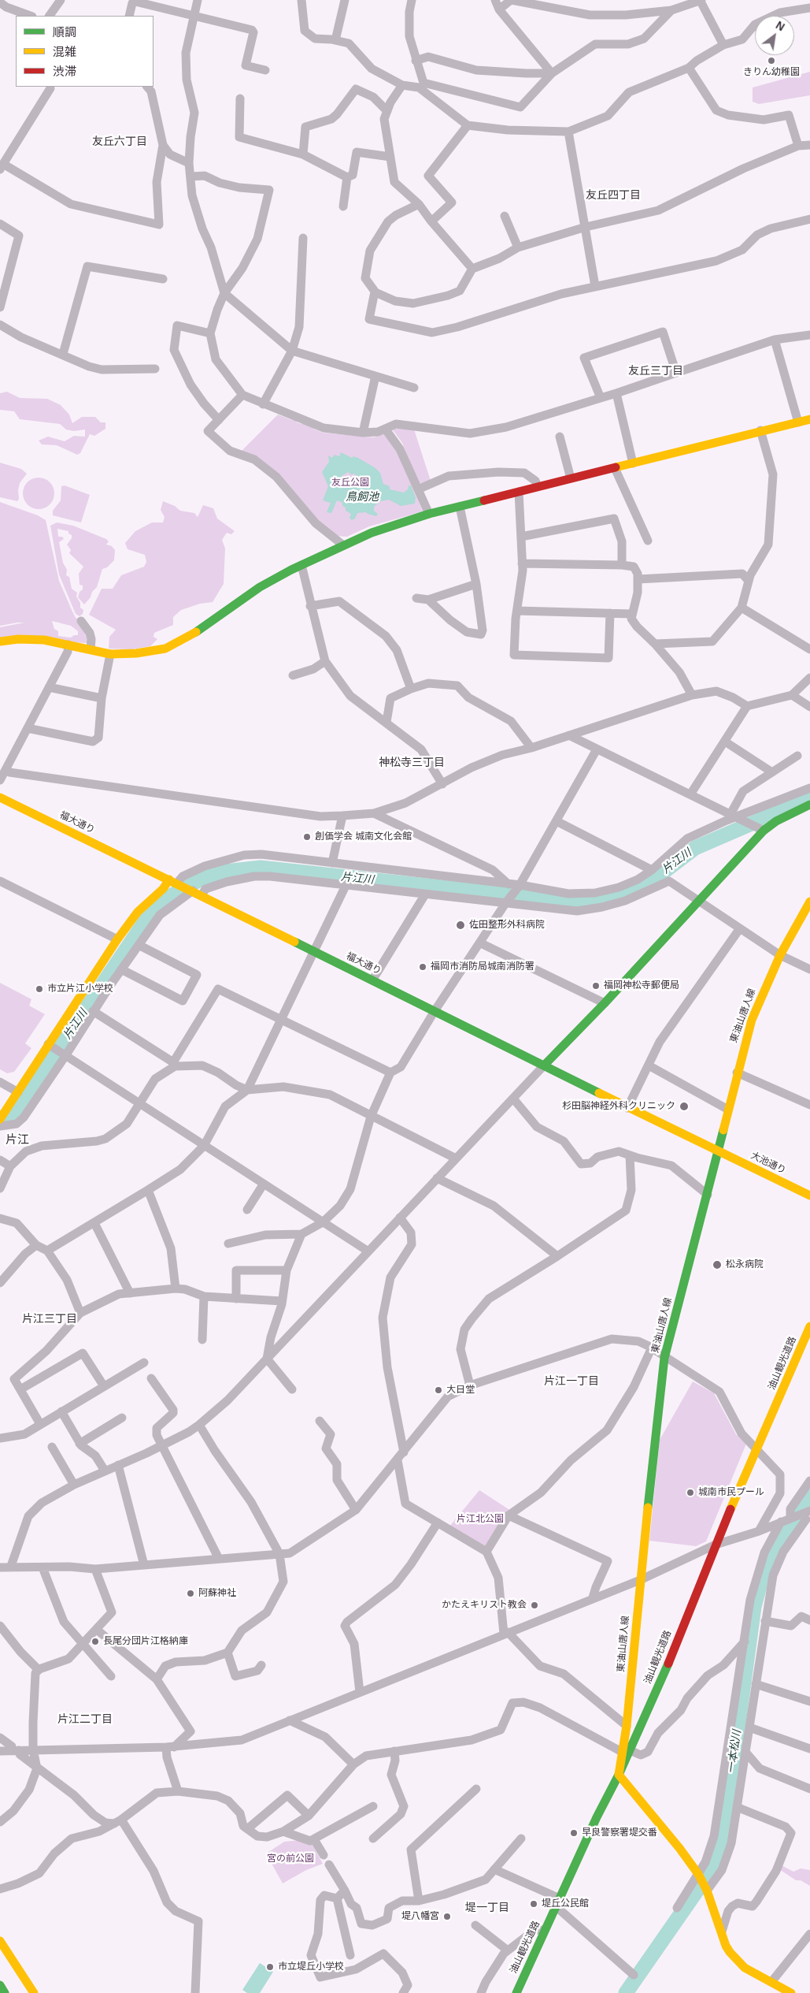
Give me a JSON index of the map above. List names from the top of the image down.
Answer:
{
  "streets": {
    "main road": [
      "福大通り",
      "東油山唐人線",
      "大池通り",
      "油山観光道路"
    ]
  },
  "crossings": [
    ["福大通り", "東油山唐人線"],
    ["福大通り", "大池通り"],
    ["東油山唐人線", "大池通り"],
    ["東油山唐人線", "油山観光道路"]
  ],
  "districts": [
    "友丘六丁目",
    "友丘四丁目",
    "友丘三丁目",
    "神松寺三丁目",
    "片江",
    "片江三丁目",
    "片江一丁目",
    "片江二丁目",
    "堤一丁目"
  ],
  "water": ["鳥飼池", "片江川", "一本松川"],
  "parks": ["友丘公園", "片江北公園", "宮の前公園"],
  "places": [
    "きりん幼稚園",
    "創価学会 城南文化会館",
    "佐田整形外科病院",
    "福岡市消防局城南消防署",
    "福岡神松寺郵便局",
    "市立片江小学校",
    "杉田脳神経外科クリニック",
    "松永病院",
    "大日堂",
    "城南市民プール",
    "阿蘇神社",
    "かたえキリスト教会",
    "長尾分団片江格納庫",
    "早良警察署堤交番",
    "堤丘公民館",
    "堤八幡宮",
    "市立堤丘小学校"
  ],
  "legend": ["順調", "混雑", "渋滞"],
  "north": "top right"
}
